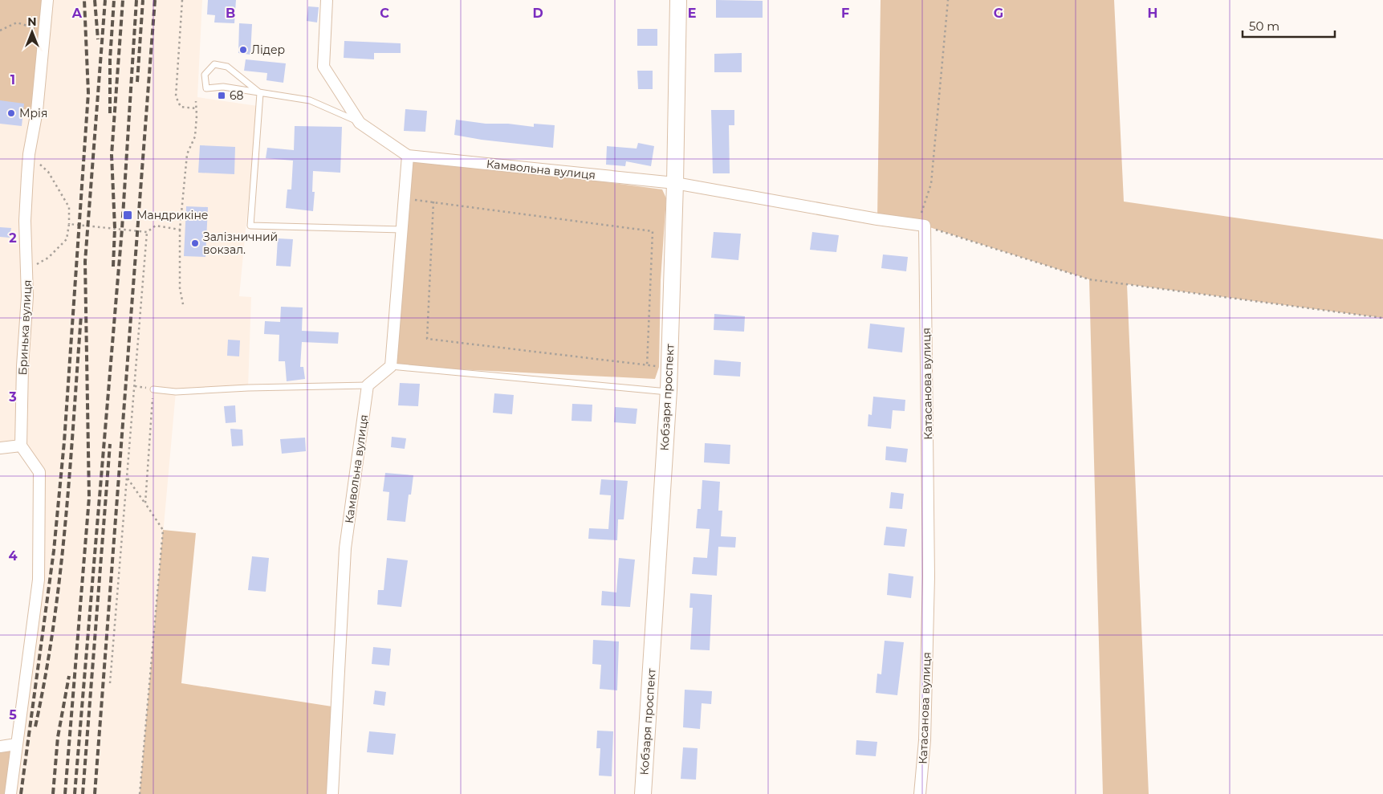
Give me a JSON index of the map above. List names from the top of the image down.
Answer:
{
  "streets": {
    "main road": ["Кобзаря проспект"],
    "street": ["Камвольна вулиця", "Бринька вулиця", "Катасанова вулиця"]
  },
  "crossings": [
    ["Камвольна вулиця", "Кобзаря проспект"]
  ],
  "places": {
    "other": ["Лідер", "Мрія", "Залізничний вокзал."],
    "transit": ["68", "Мандрикіне"]
  },
  "scale_bar": "50 m",
  "north": "top",
  "grid": {
    "columns": [
      "A",
      "B",
      "C",
      "D",
      "E",
      "F",
      "G",
      "H"
    ],
    "rows": [
      "1",
      "2",
      "3",
      "4",
      "5"
    ]
  }
}
